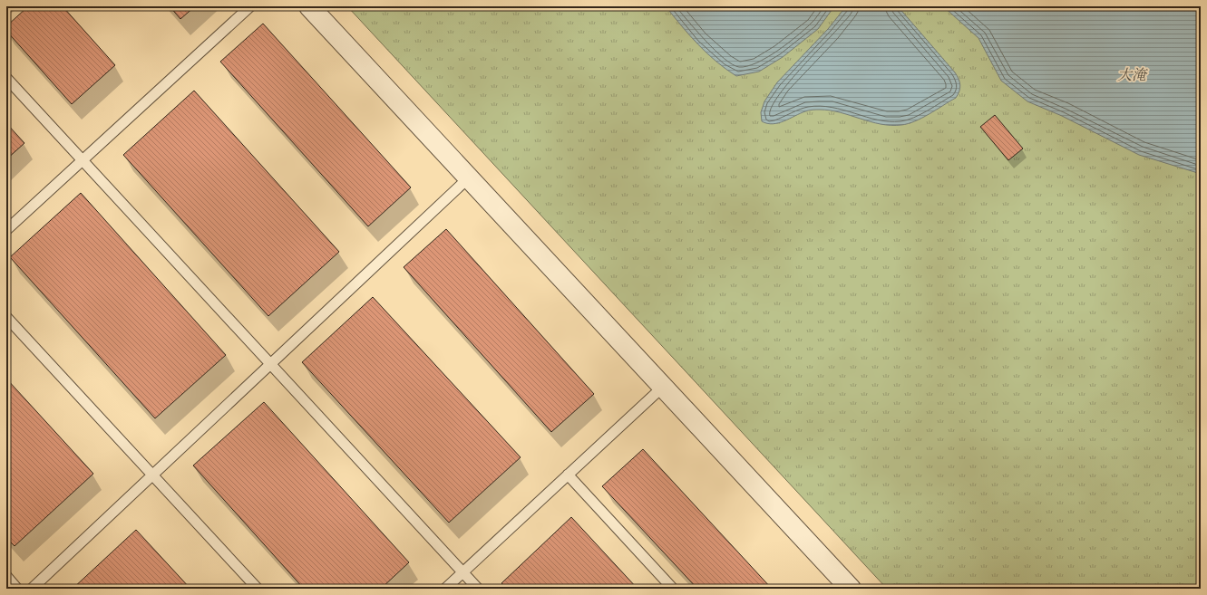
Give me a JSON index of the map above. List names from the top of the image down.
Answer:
{
  "water": ["大淹"]
}
